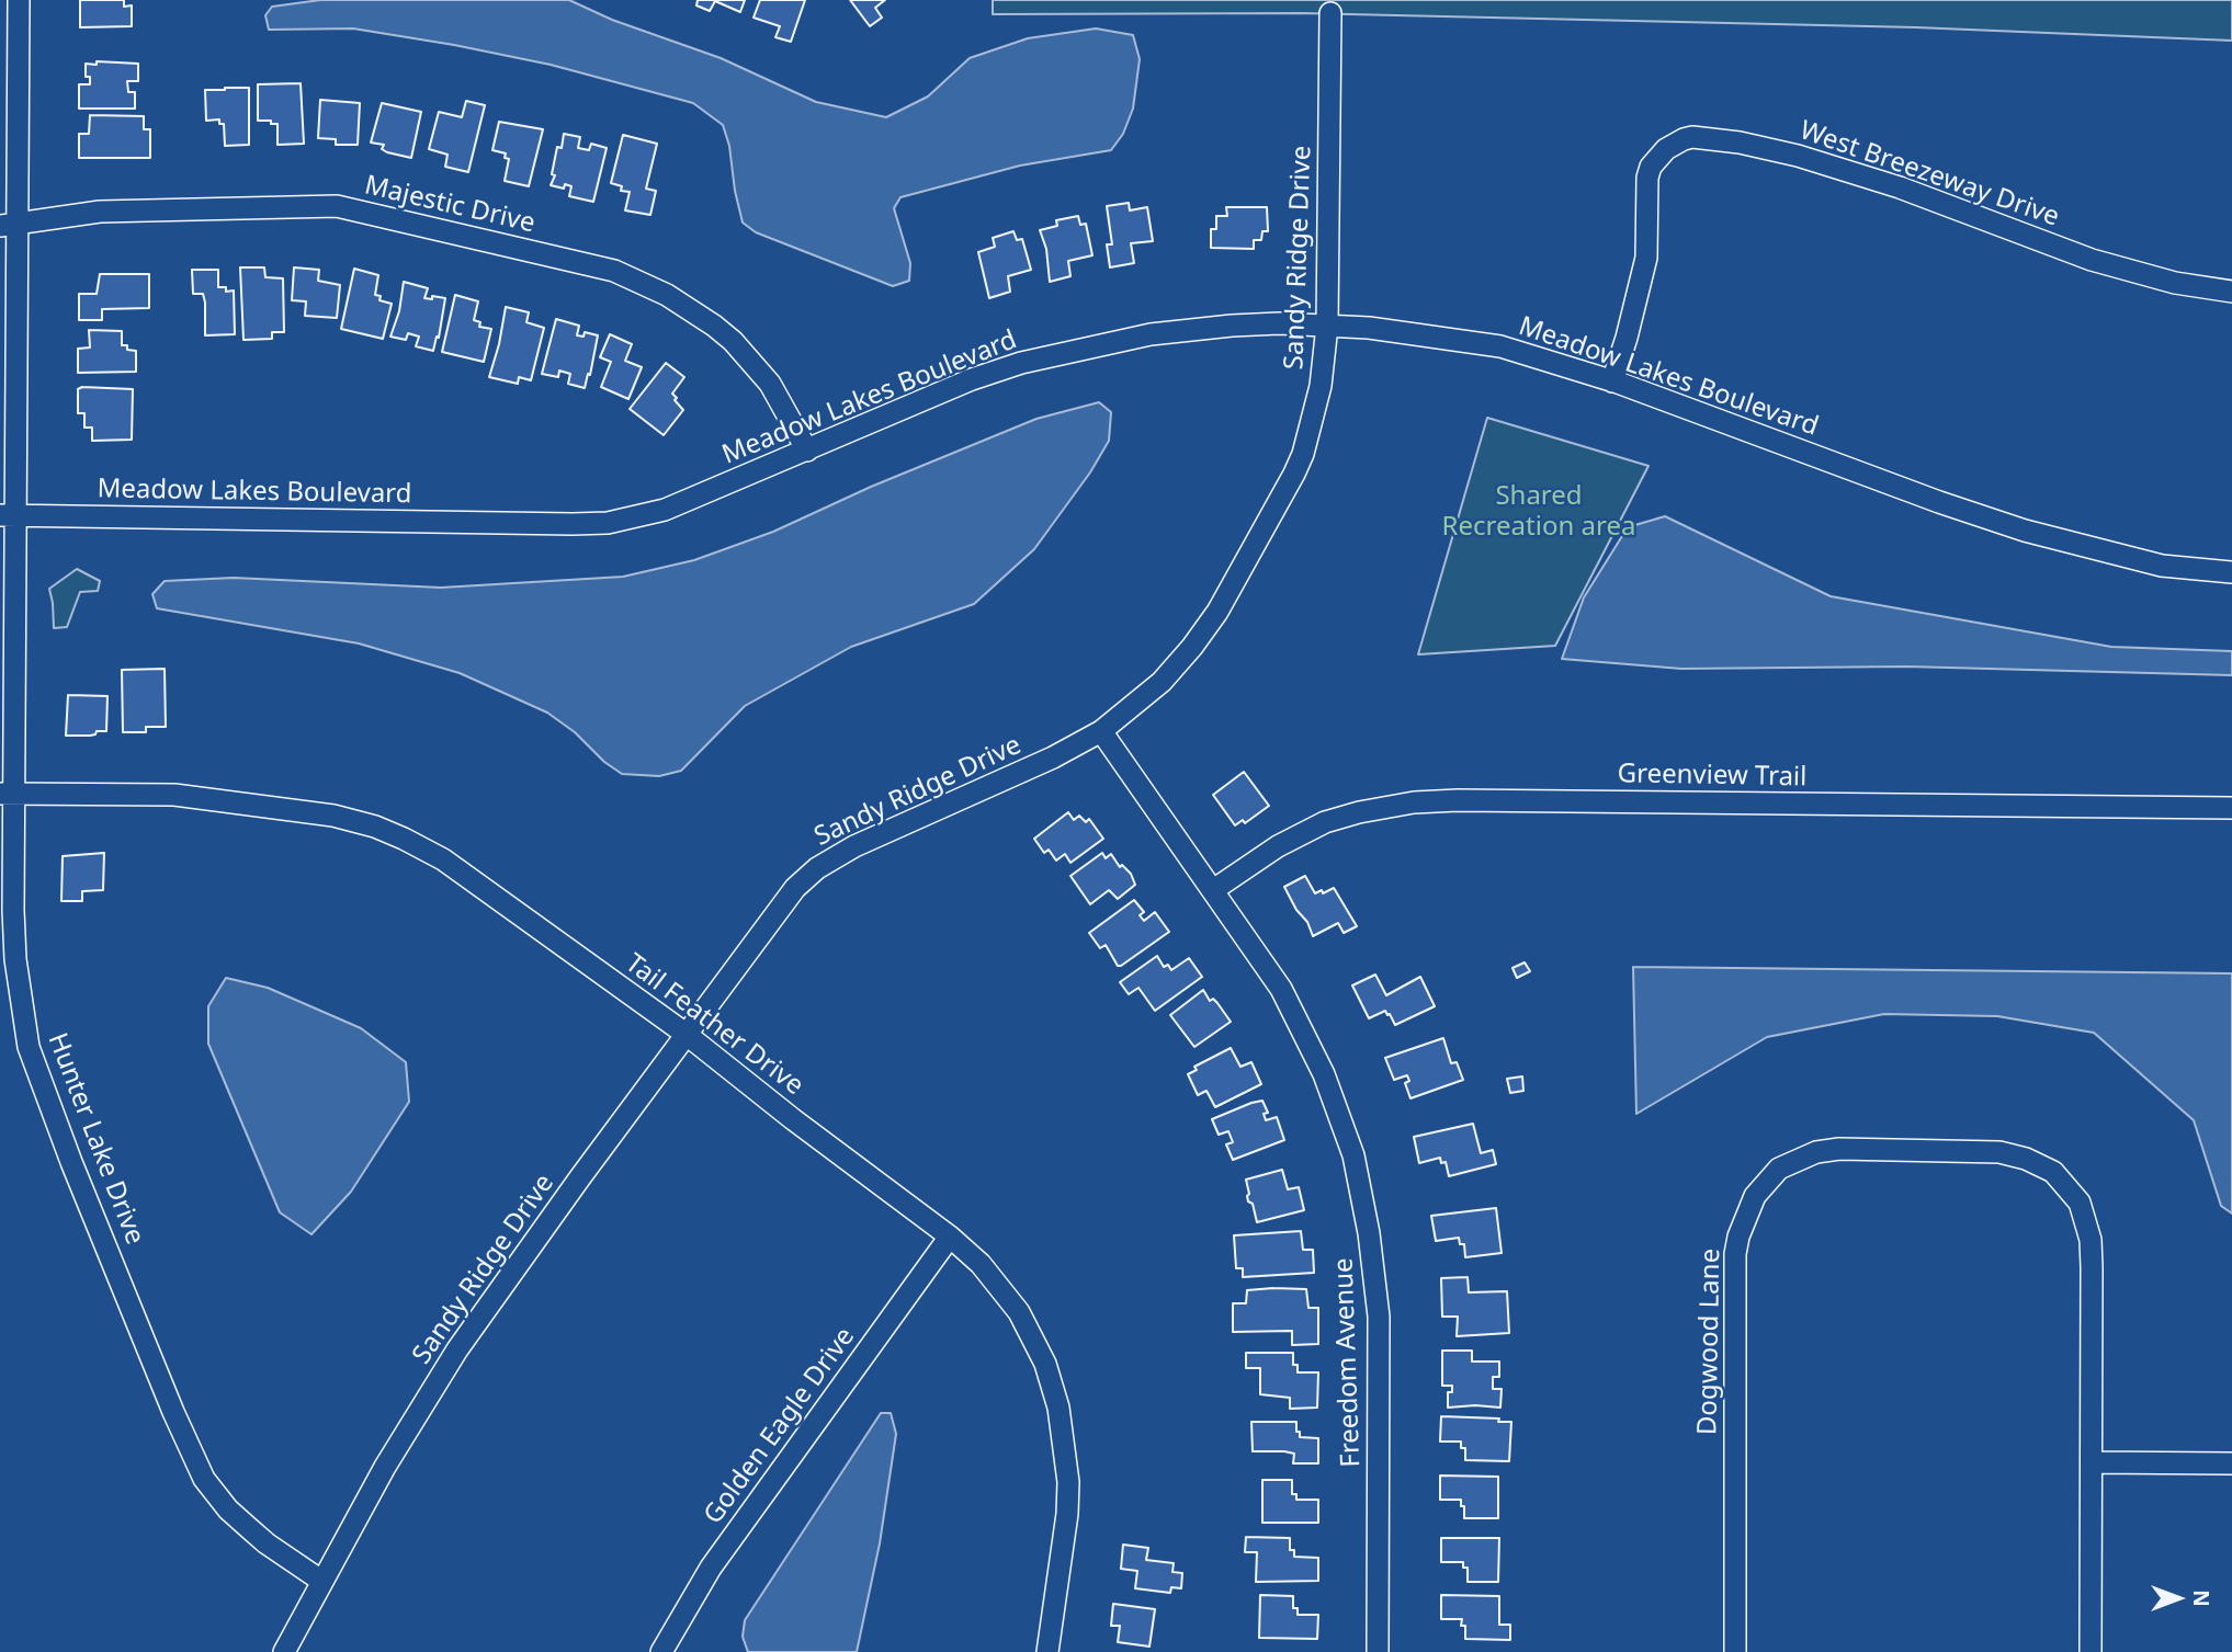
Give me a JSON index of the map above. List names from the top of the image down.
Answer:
{
  "streets": {
    "street": [
      "West Breezeway Drive",
      "Majestic Drive",
      "Sandy Ridge Drive",
      "Meadow Lakes Boulevard",
      "Greenview Trail",
      "Tail Feather Drive",
      "Hunter Lake Drive",
      "Dogwood Lane",
      "Freedom Avenue",
      "Golden Eagle Drive"
    ]
  },
  "crossings": [
    ["West Breezeway Drive", "Meadow Lakes Boulevard"],
    ["Majestic Drive", "Meadow Lakes Boulevard"],
    ["Majestic Drive", "Hunter Lake Drive"],
    ["Sandy Ridge Drive", "Meadow Lakes Boulevard"],
    ["Sandy Ridge Drive", "Tail Feather Drive"],
    ["Sandy Ridge Drive", "Hunter Lake Drive"],
    ["Sandy Ridge Drive", "Freedom Avenue"],
    ["Meadow Lakes Boulevard", "Hunter Lake Drive"],
    ["Greenview Trail", "Freedom Avenue"],
    ["Tail Feather Drive", "Hunter Lake Drive"],
    ["Tail Feather Drive", "Golden Eagle Drive"]
  ],
  "parks": ["Shared Recreation area"],
  "north": "right"
}
